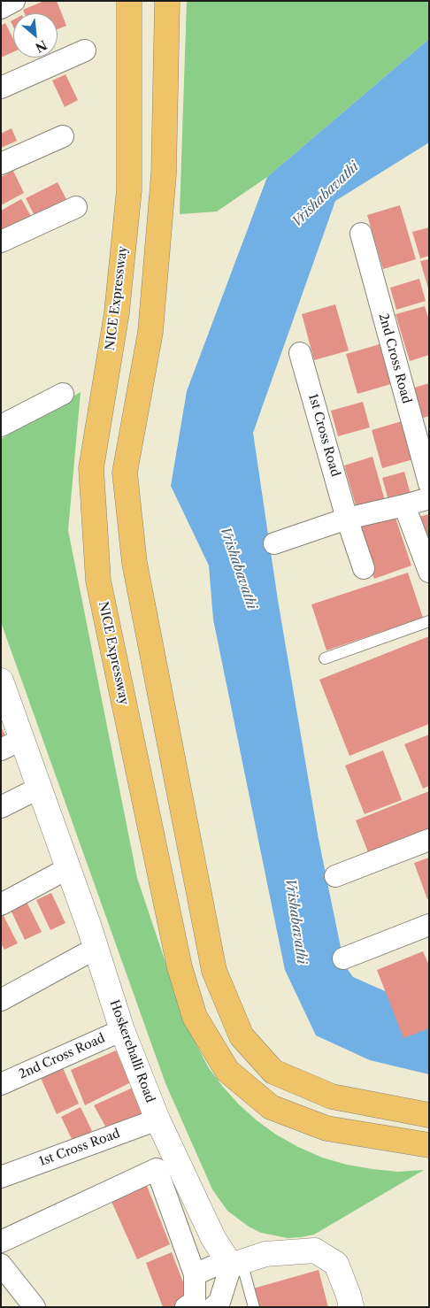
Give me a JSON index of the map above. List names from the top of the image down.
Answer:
{
  "streets": {
    "highway": ["NICE Expressway"],
    "street": ["2nd Cross Road", "1st Cross Road", "Hoskerehalli Road"]
  },
  "crossings": [
    ["2nd Cross Road", "Hoskerehalli Road"],
    ["1st Cross Road", "Hoskerehalli Road"]
  ],
  "water": ["Vrishabavathi"],
  "north": "bottom right"
}
